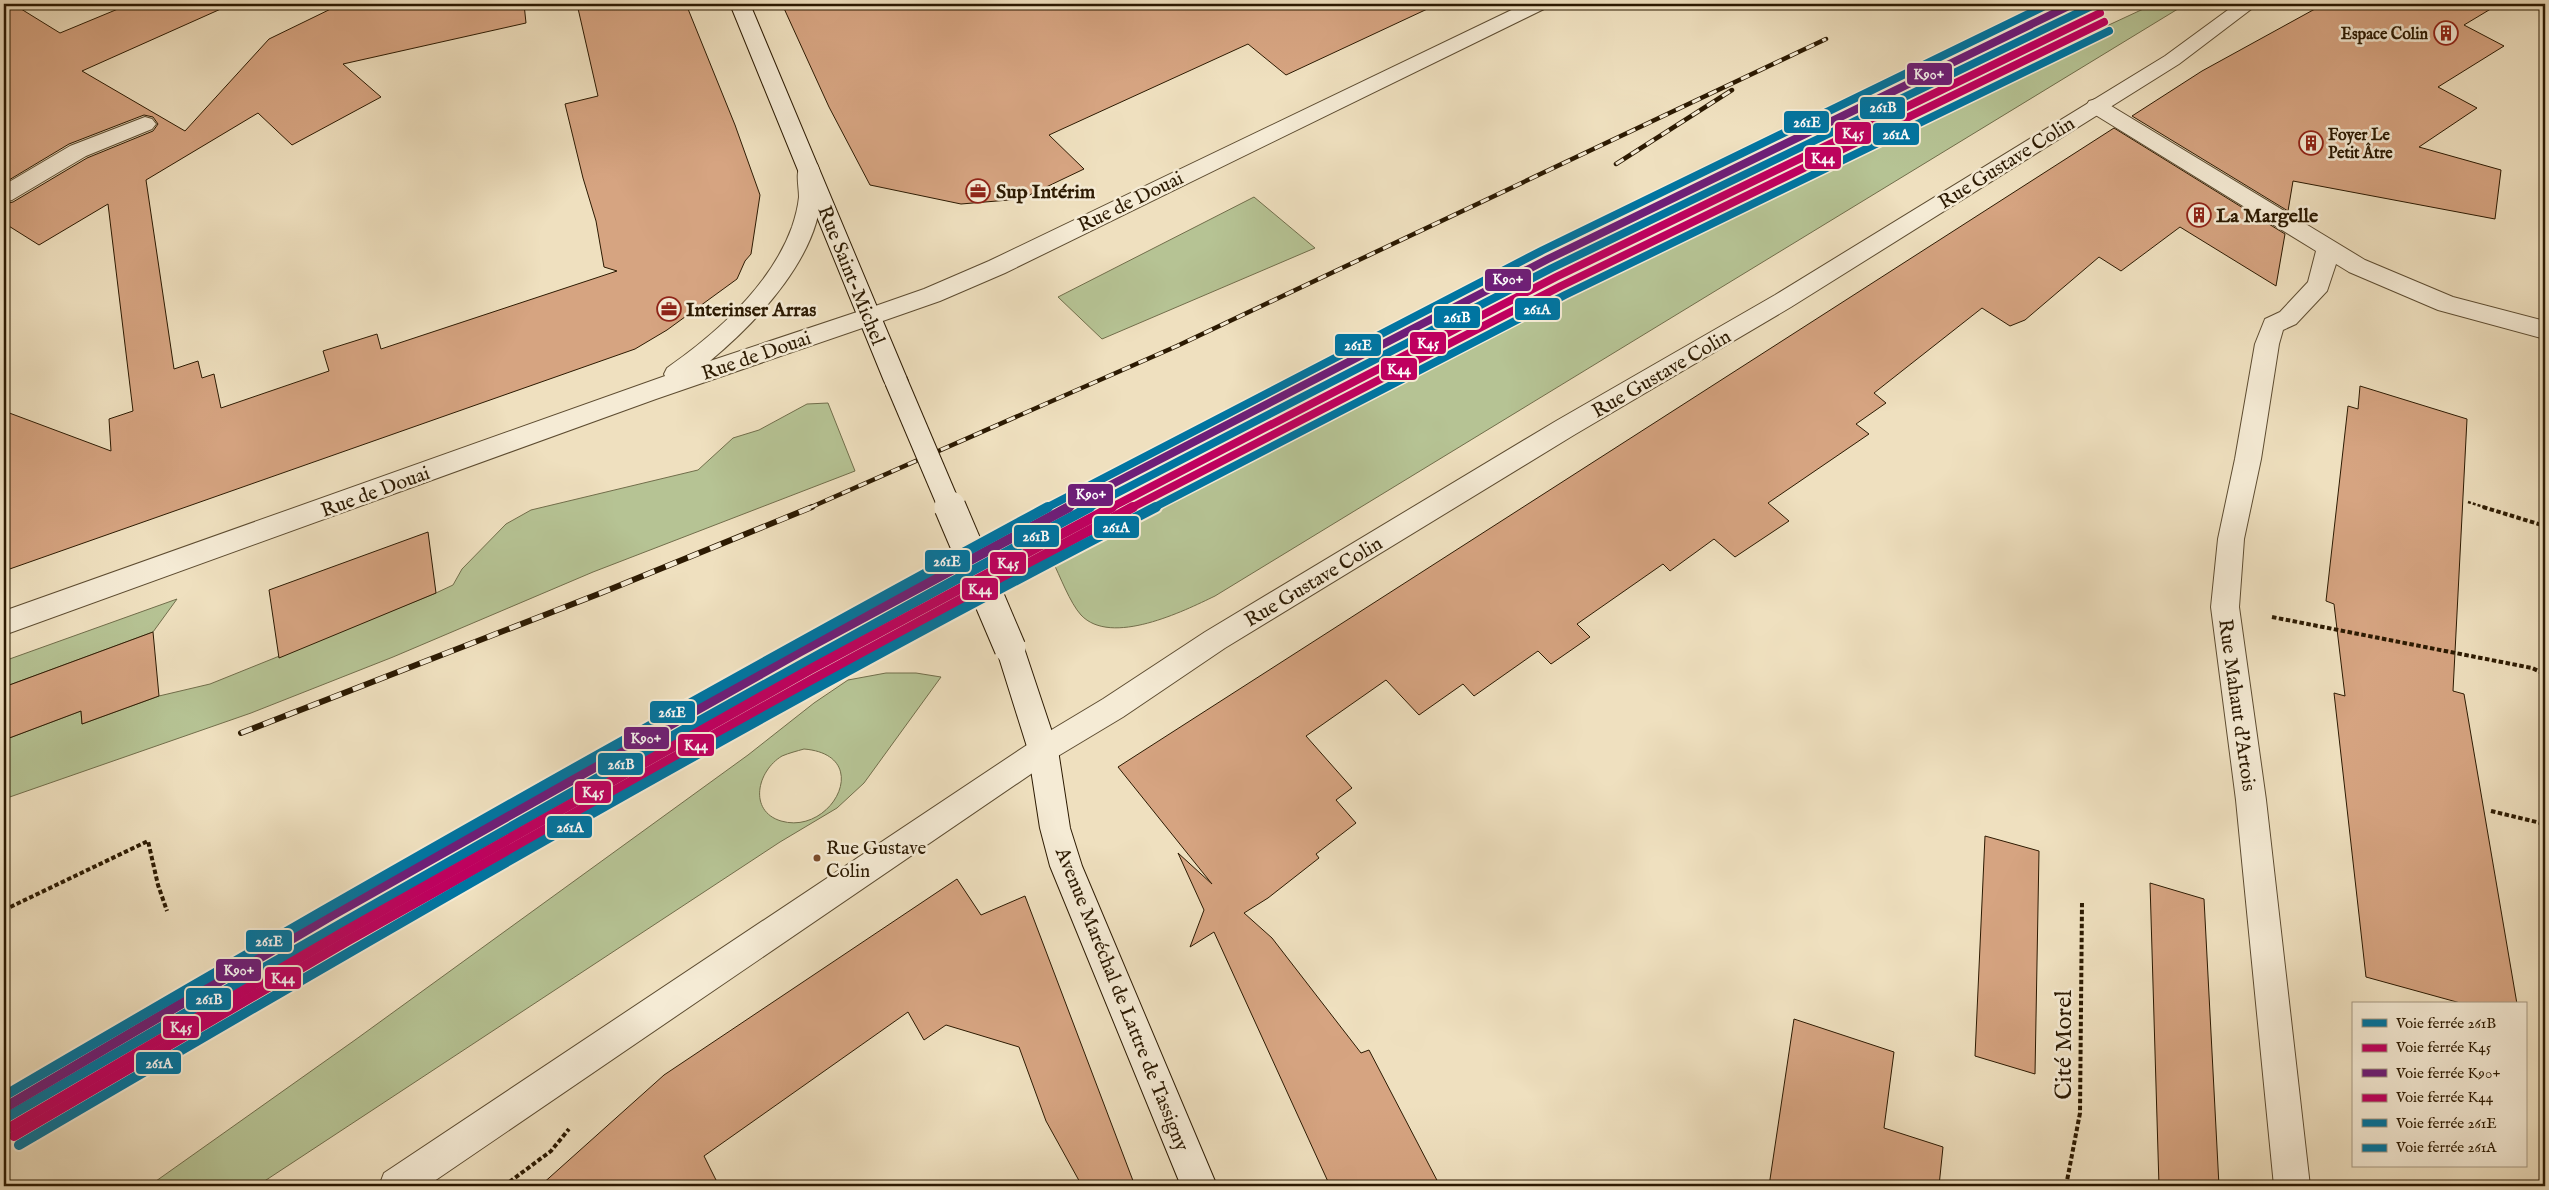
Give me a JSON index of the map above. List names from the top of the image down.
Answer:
{
  "streets": {
    "street": [
      "Rue Gustave Colin",
      "Rue de Douai",
      "Rue Saint-Michel",
      "Rue Mahaut d'Artois",
      "Avenue Maréchal de Lattre de Tassigny"
    ],
    "path": ["Cité Morel"]
  },
  "crossings": [
    ["Rue Gustave Colin", "Avenue Maréchal de Lattre de Tassigny"],
    ["Rue de Douai", "Rue Saint-Michel"],
    ["Rue Saint-Michel", "Avenue Maréchal de Lattre de Tassigny"]
  ],
  "places": {
    "building": ["Espace Colin", "Foyer Le Petit Âtre", "La Margelle"],
    "office": ["Sup Intérim", "Interinser Arras"],
    "other": ["Rue Gustave Colin"]
  },
  "lines": [
    "rail line 261B",
    "rail line K90+",
    "rail line 261E",
    "rail line K45",
    "rail line K44",
    "rail line 261A"
  ],
  "legend": [
    "Voie ferrée 261B",
    "Voie ferrée K45",
    "Voie ferrée K90+",
    "Voie ferrée K44",
    "Voie ferrée 261E",
    "Voie ferrée 261A"
  ]
}
